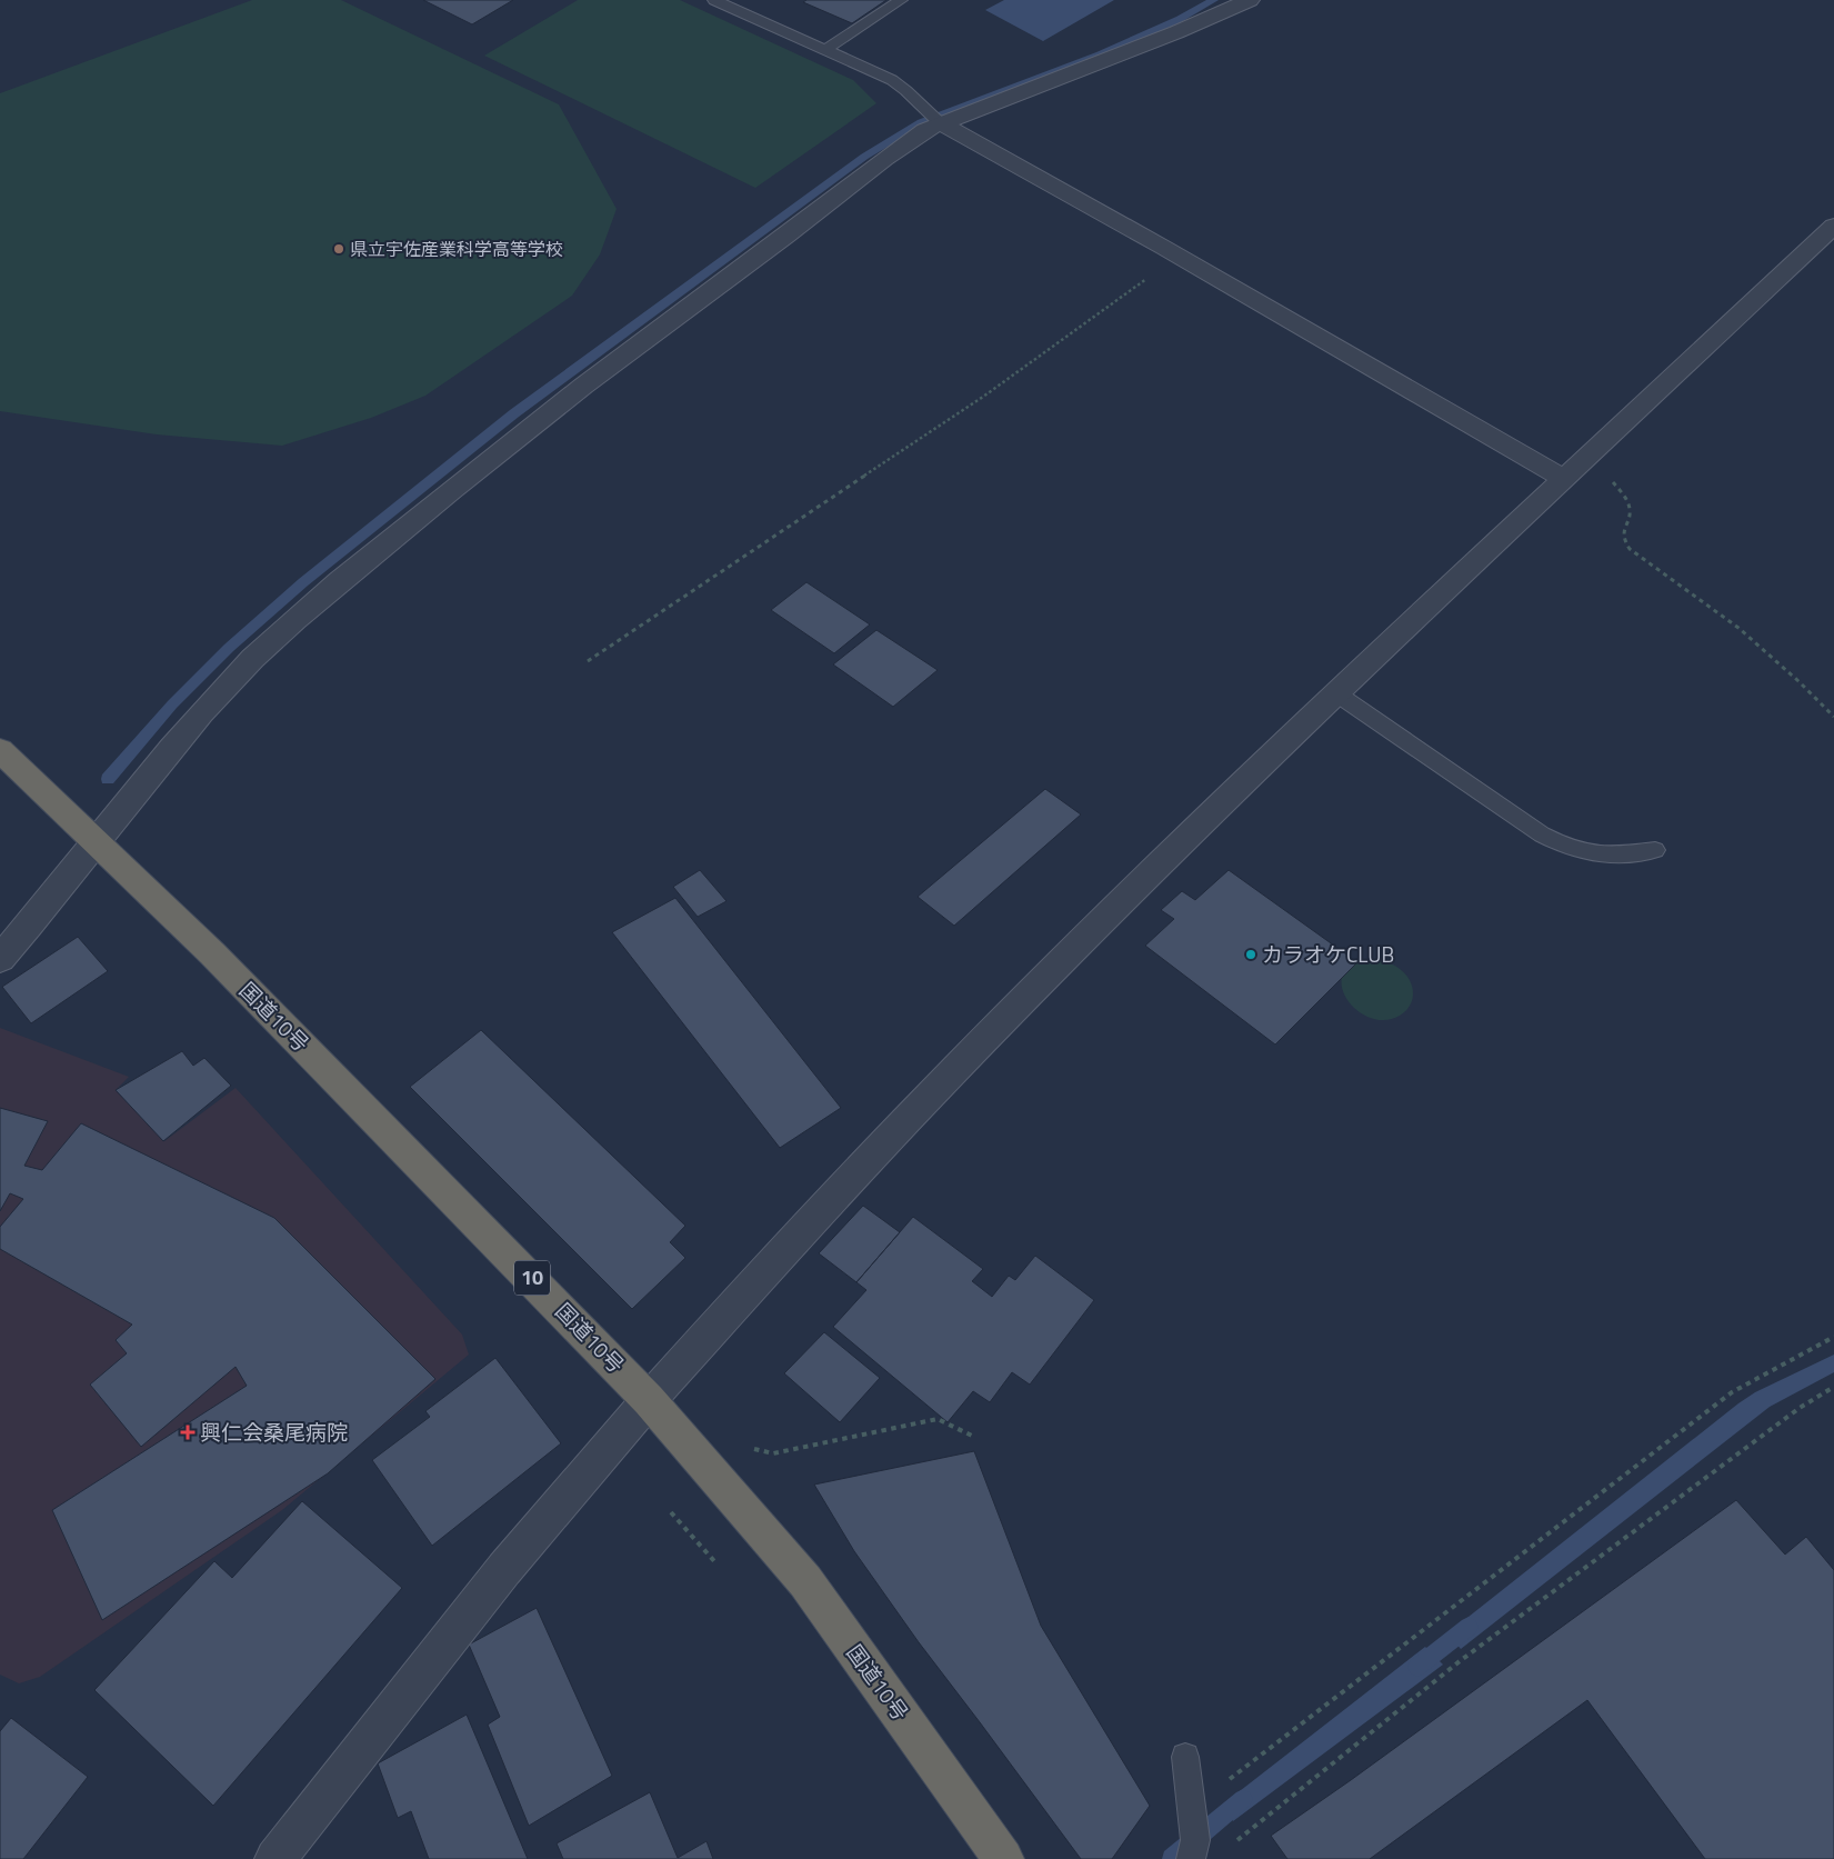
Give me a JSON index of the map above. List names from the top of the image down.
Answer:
{
  "streets": {
    "highway": ["国道10号", "10"]
  },
  "places": {
    "other": ["県立宇佐産業科学高等学校", "カラオケCLUB"],
    "health": ["興仁会桑尾病院"]
  }
}
